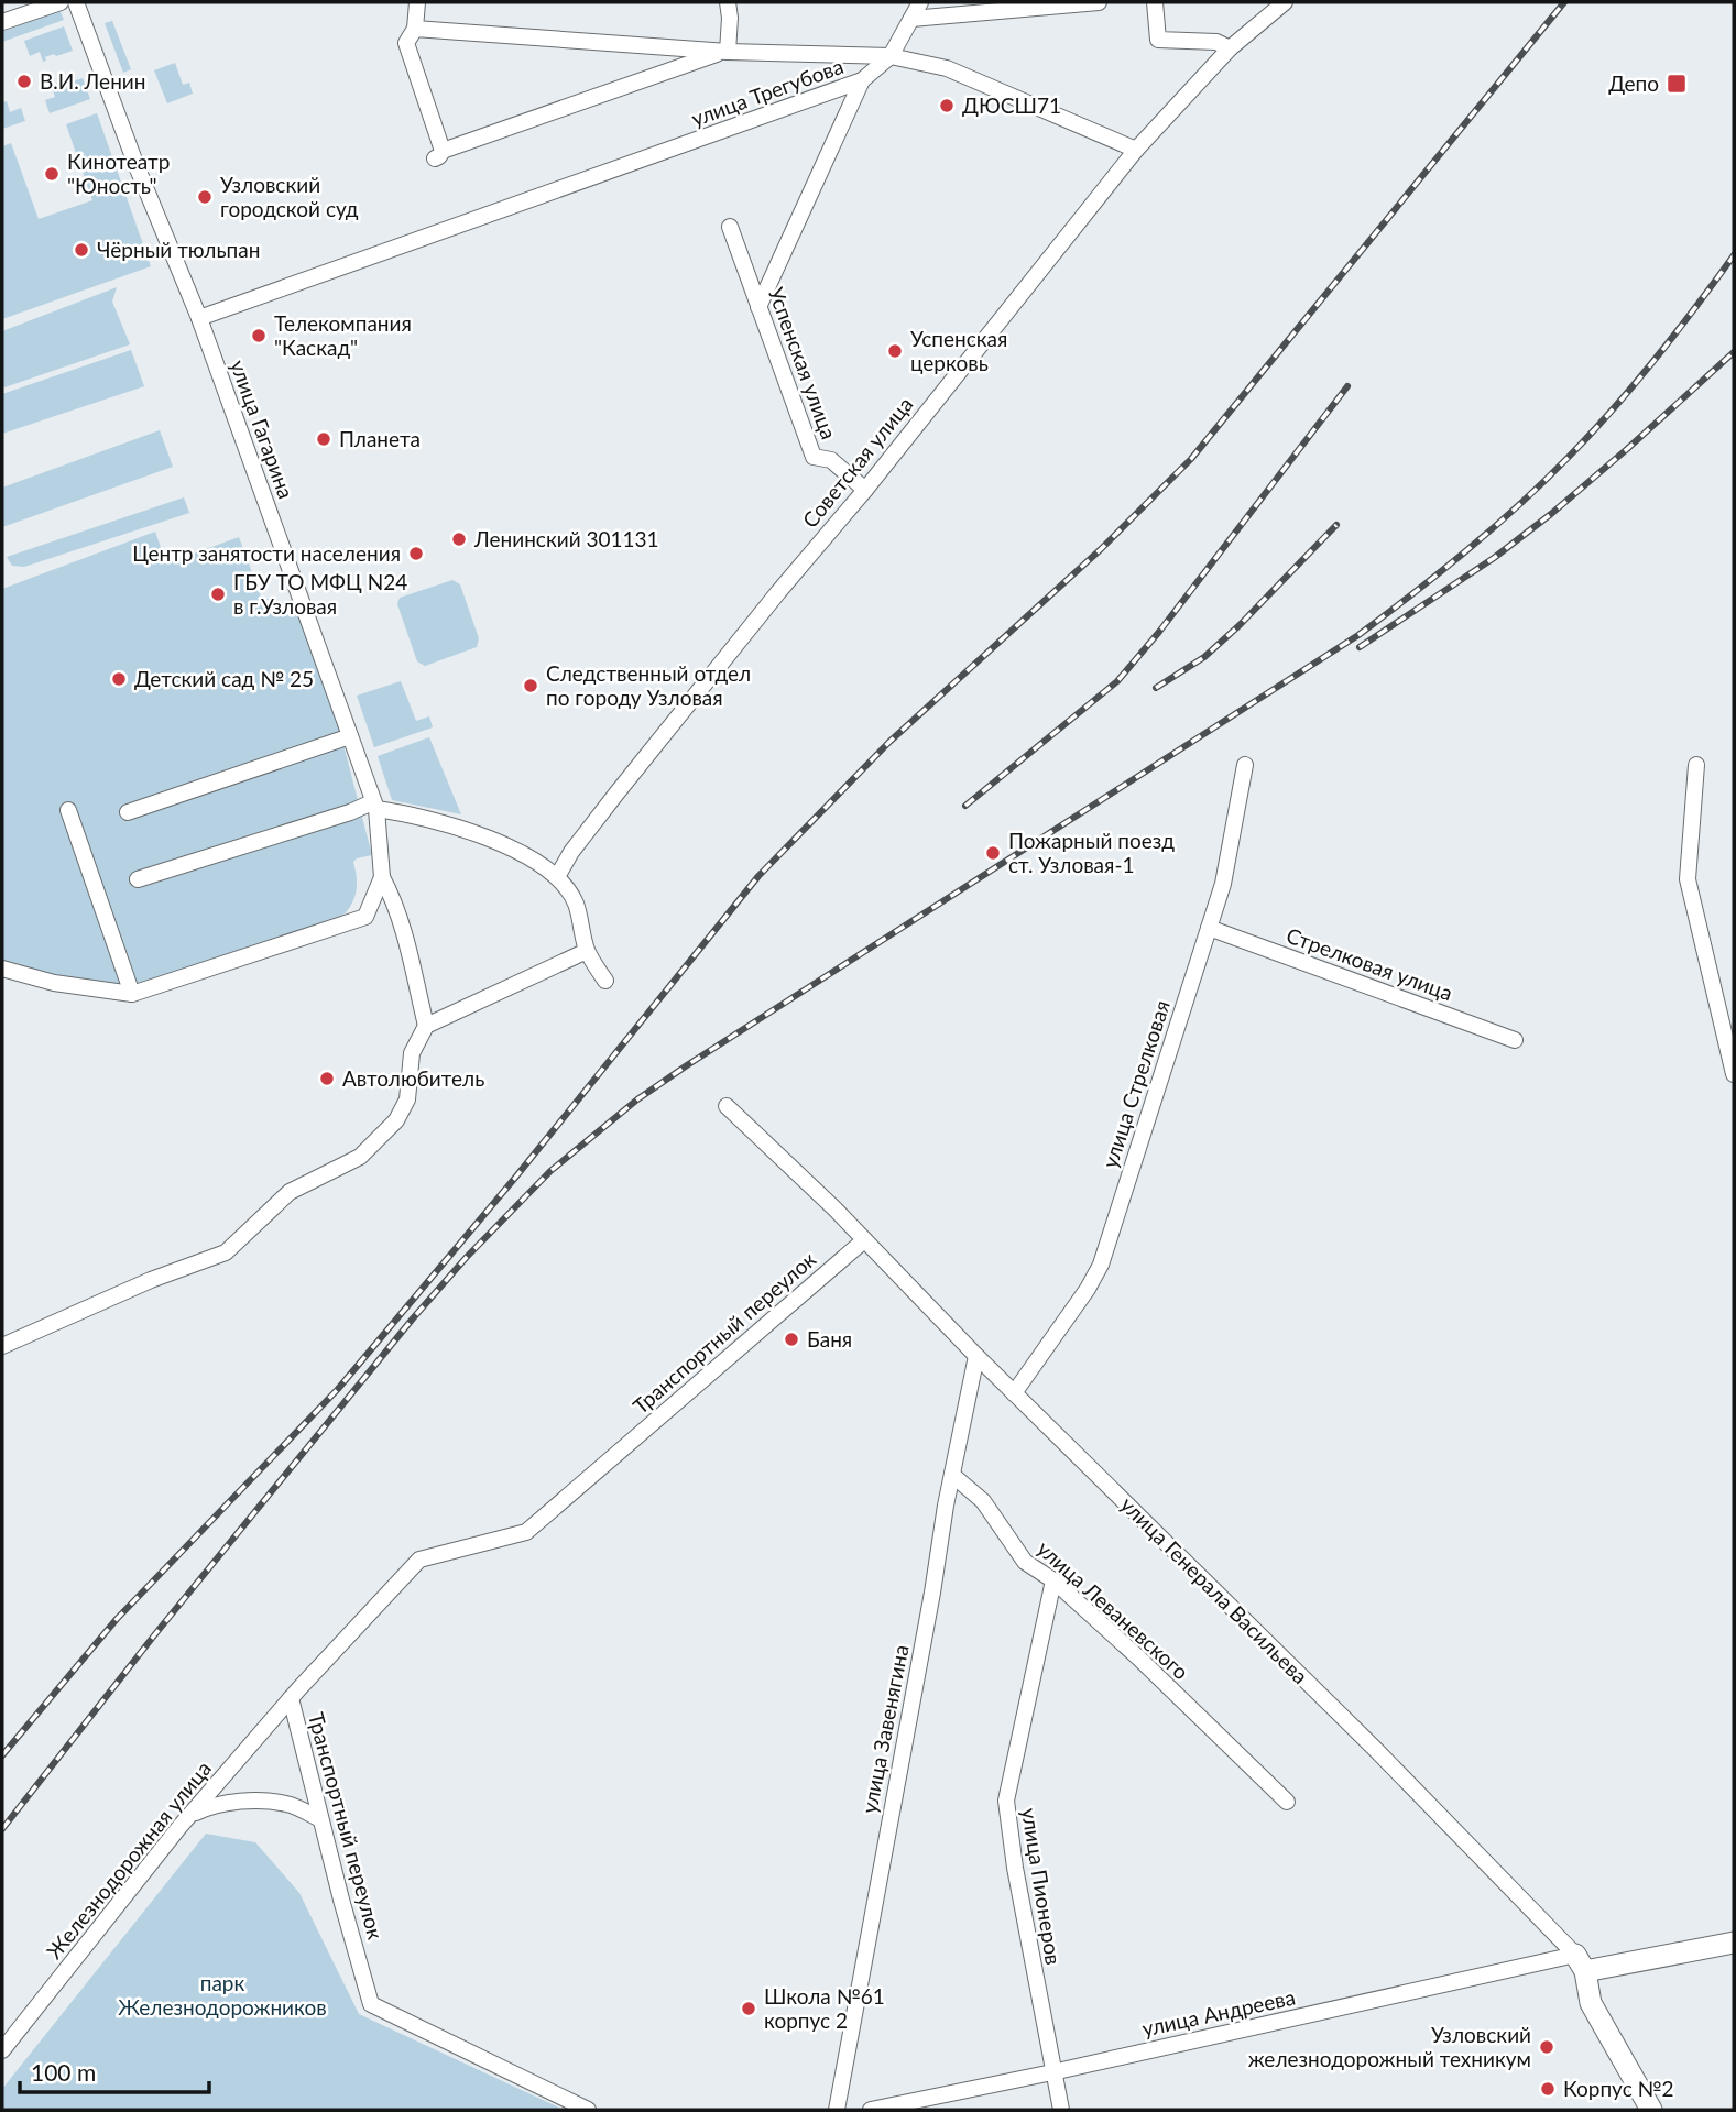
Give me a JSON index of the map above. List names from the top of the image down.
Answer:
{
  "streets": {
    "street": [
      "улица Трегубова",
      "Успенская улица",
      "улица Гагарина",
      "Советская улица",
      "Стрелковая улица",
      "улица Стрелковая",
      "Транспортный переулок",
      "улица Генерала Васильева",
      "улица Леваневского",
      "улица Завенягина",
      "Железнодорожная улица",
      "улица Пионеров",
      "улица Андреева"
    ]
  },
  "crossings": [
    ["улица Трегубова", "улица Гагарина"],
    ["Успенская улица", "Советская улица"],
    ["Стрелковая улица", "улица Стрелковая"],
    ["улица Стрелковая", "улица Генерала Васильева"],
    ["Транспортный переулок", "улица Генерала Васильева"],
    ["Транспортный переулок", "Железнодорожная улица"],
    ["улица Генерала Васильева", "улица Завенягина"],
    ["улица Генерала Васильева", "улица Андреева"],
    ["улица Леваневского", "улица Завенягина"],
    ["улица Леваневского", "улица Пионеров"],
    ["улица Пионеров", "улица Андреева"]
  ],
  "parks": ["парк Железнодорожников"],
  "places": {
    "other": [
      "В.И. Ленин",
      "ДЮСШ71",
      "Кинотеатр \"Юность\"",
      "Узловский городской суд",
      "Чёрный тюльпан",
      "Телекомпания \"Каскад\"",
      "Успенская церковь",
      "Планета",
      "Ленинский 301131",
      "Центр занятости населения",
      "ГБУ ТО МФЦ N24 в г.Узловая",
      "Детский сад № 25",
      "Следственный отдел по городу Узловая",
      "Пожарный поезд ст. Узловая-1",
      "Автолюбитель",
      "Баня",
      "Школа №61 корпус 2",
      "Узловский железнодорожный техникум",
      "Корпус №2"
    ],
    "transit": ["Депо"]
  },
  "scale_bar": "100 m"
}
